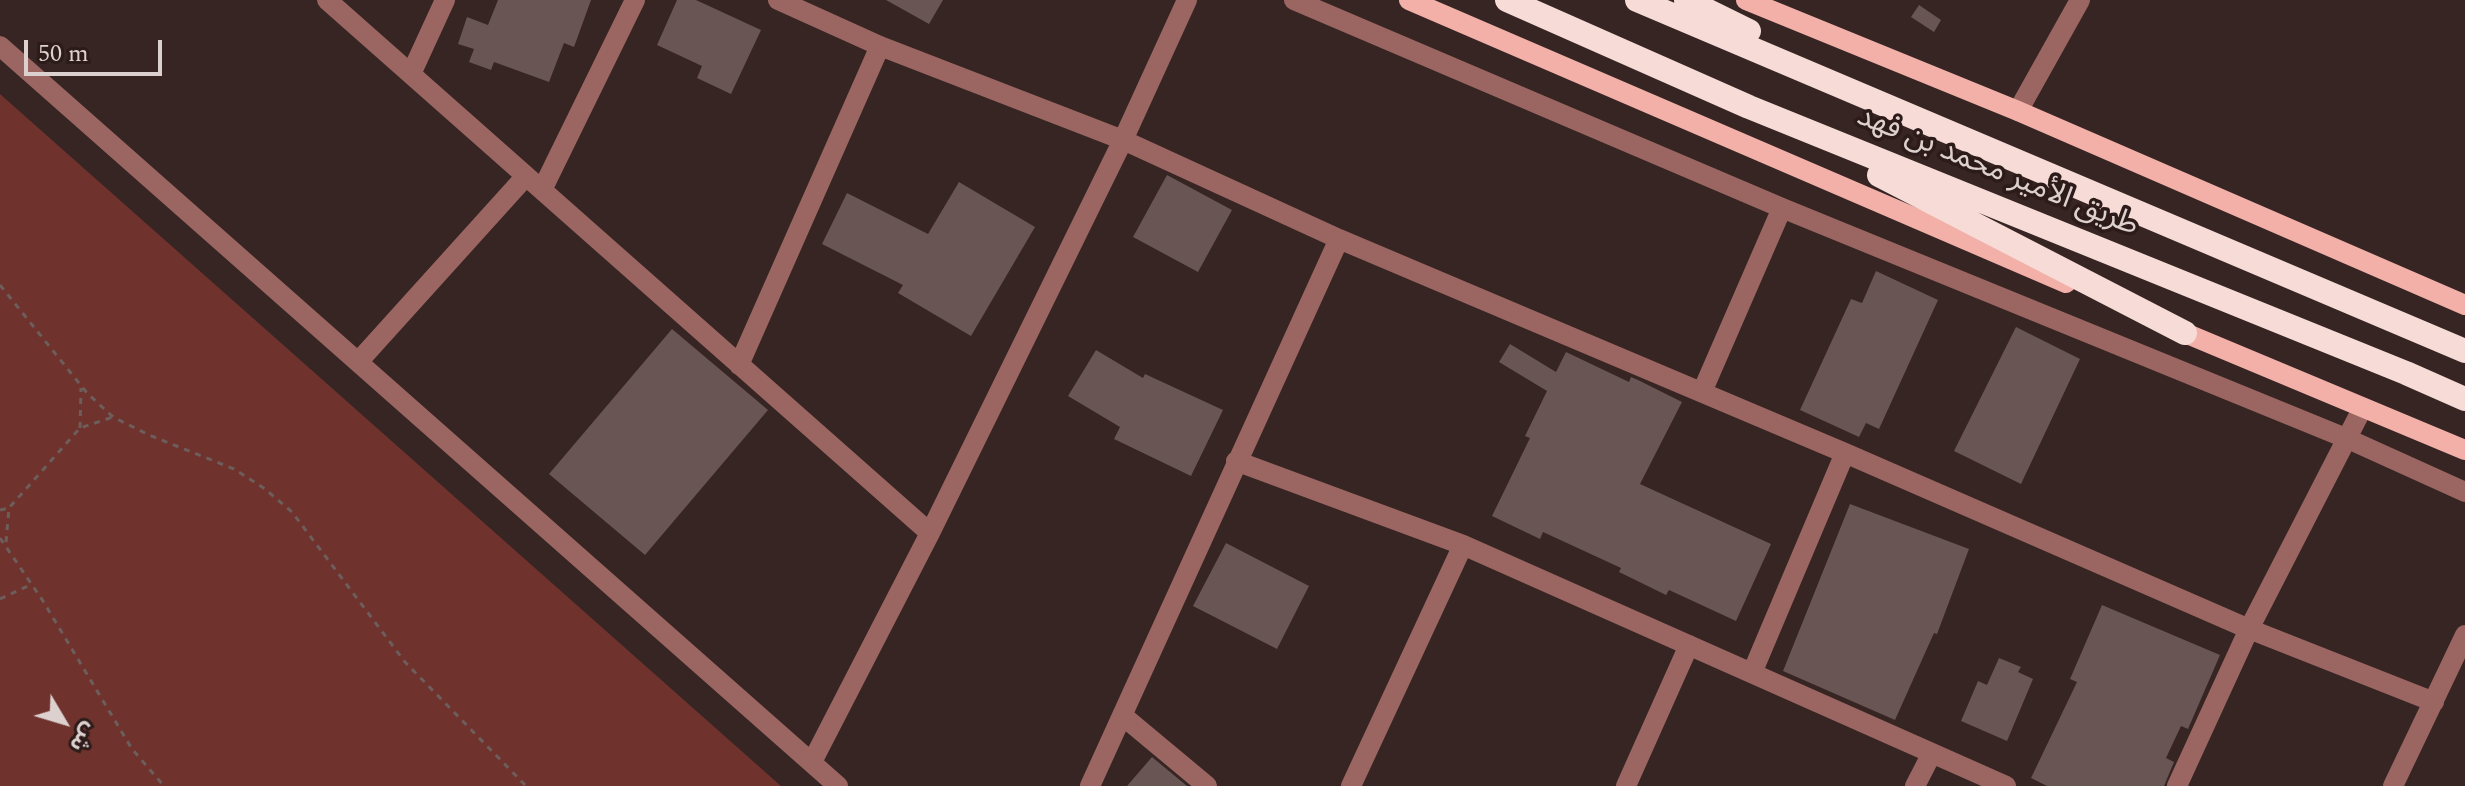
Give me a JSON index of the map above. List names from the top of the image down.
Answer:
{
  "streets": {
    "highway": ["طريق الأمير محمد بن فهد"]
  },
  "scale_bar": "50 m",
  "north": "bottom right"
}
